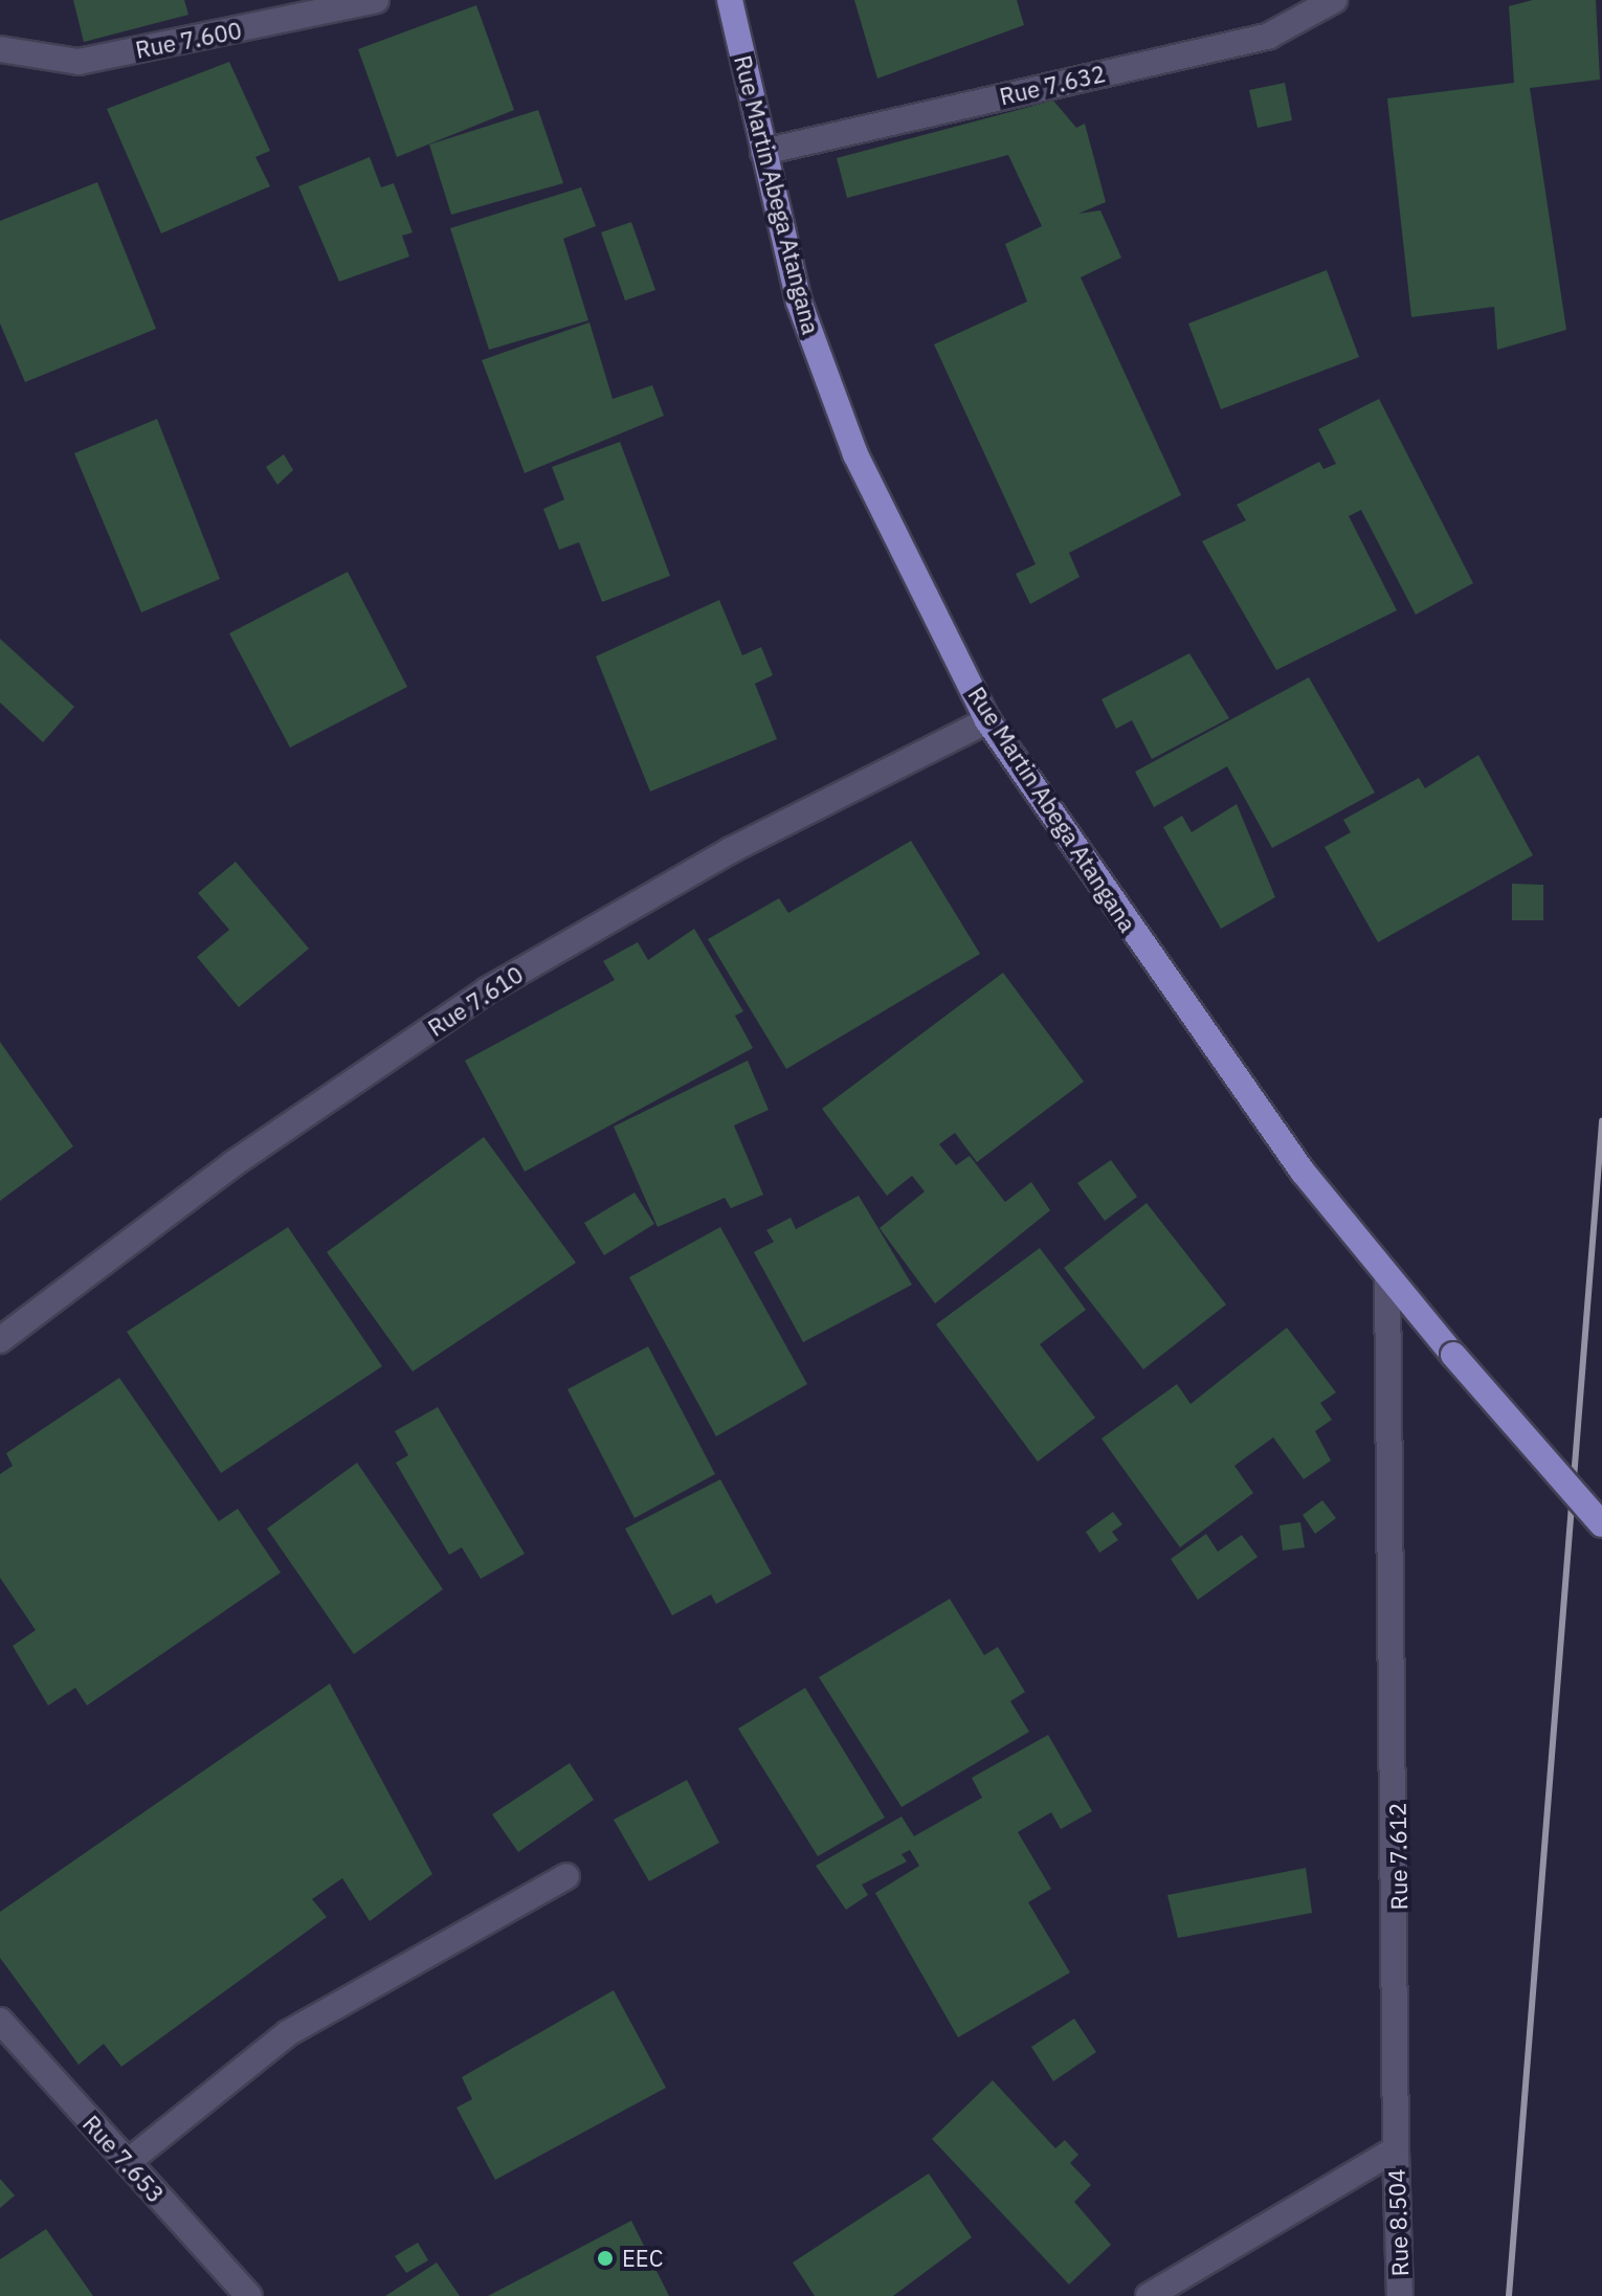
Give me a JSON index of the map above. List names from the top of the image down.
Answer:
{
  "streets": {
    "main road": ["Rue Martin Abega Atangana"],
    "street": [
      "Rue 7.600",
      "Rue 7.632",
      "Rue 7.610",
      "Rue 7.612",
      "Rue 7.653",
      "Rue 8.504"
    ]
  },
  "crossings": [
    ["Rue 7.632", "Rue Martin Abega Atangana"],
    ["Rue Martin Abega Atangana", "Rue 7.610"],
    ["Rue Martin Abega Atangana", "Rue 7.612"],
    ["Rue 7.612", "Rue 8.504"]
  ],
  "places": ["EEC"]
}
